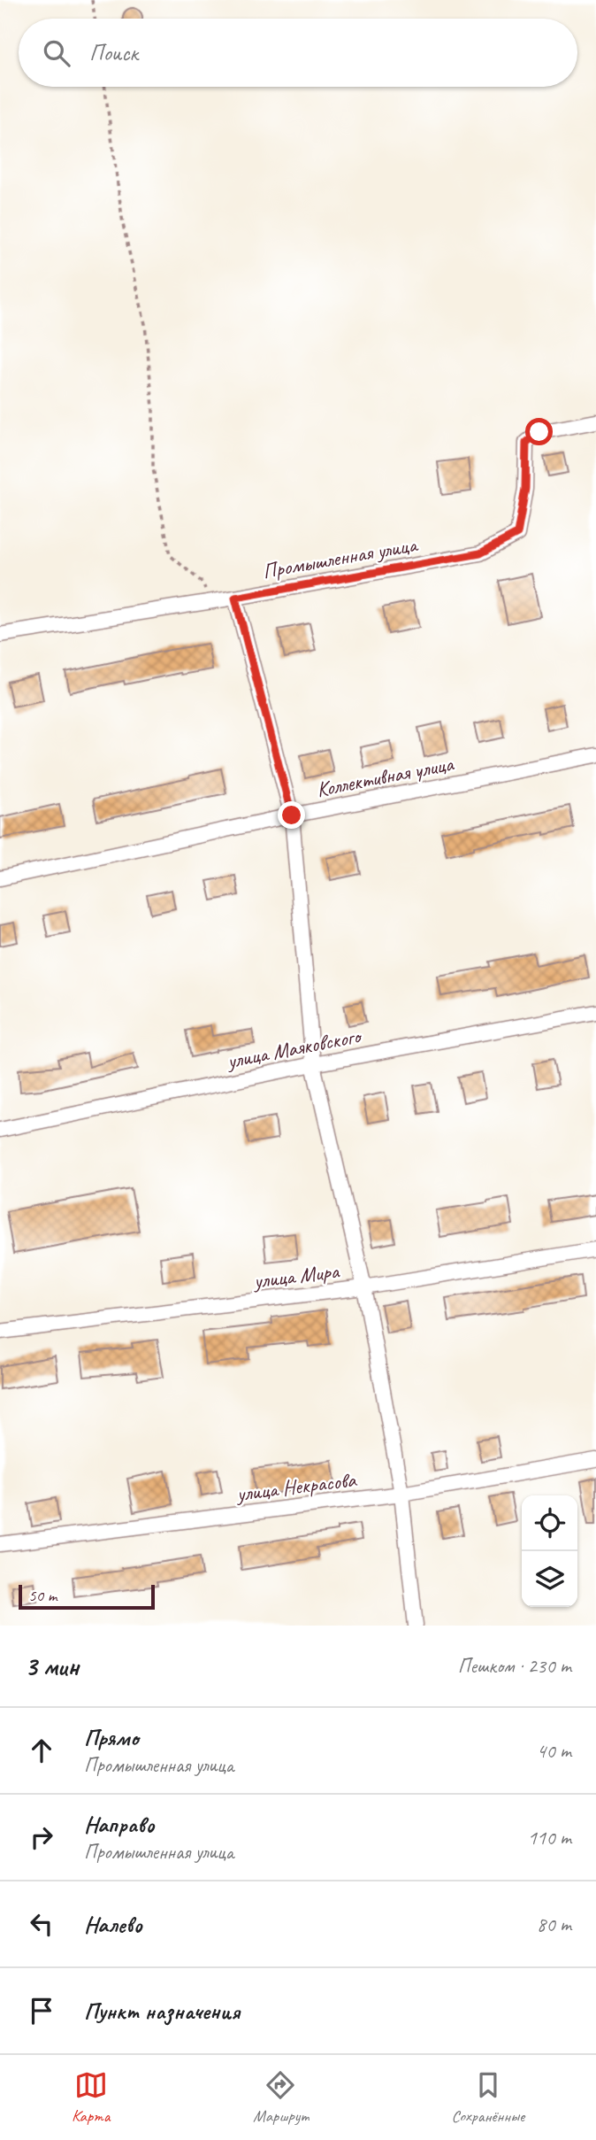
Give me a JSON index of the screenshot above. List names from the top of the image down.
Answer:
{
  "streets": {
    "street": [
      "Промышленная улица",
      "Коллективная улица",
      "улица Маяковского",
      "улица Мира",
      "улица Некрасова"
    ]
  },
  "scale_bar": "50 m",
  "page": {
    "search": "Поиск",
    "scale": "50 m",
    "heading": ["3 мин", "Пешком · 230 m"],
    "list": [
      ["Прямо", "Промышленная улица", "40 m"],
      ["Направо", "Промышленная улица", "110 m"],
      ["Налево", "80 m"],
      "Пункт назначения"
    ],
    "nav": ["Карта", "Маршрут", "Сохранённые"]
  }
}
